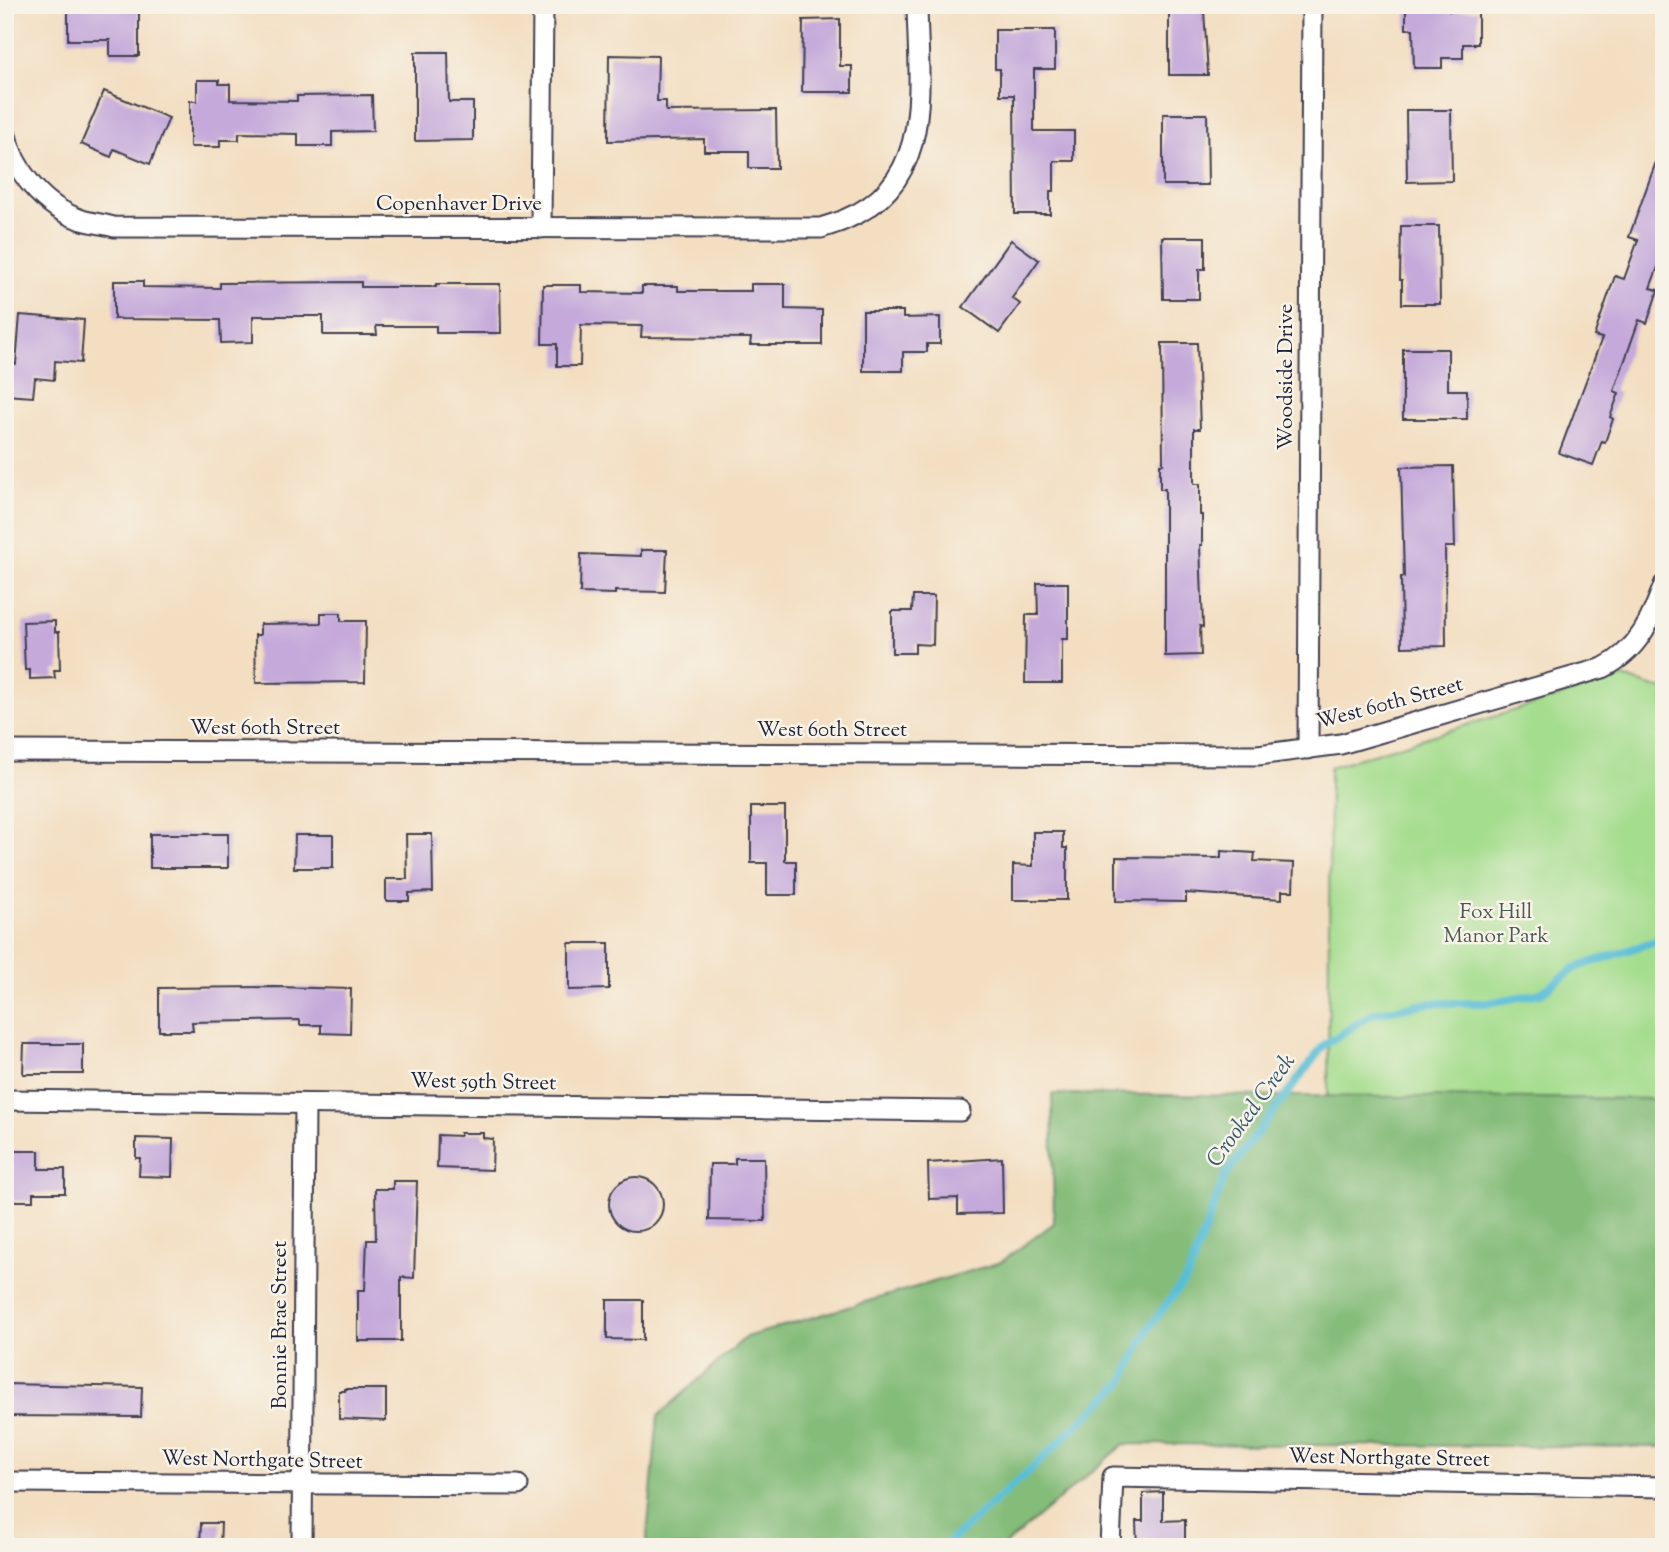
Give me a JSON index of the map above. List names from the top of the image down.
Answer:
{
  "streets": {
    "street": [
      "Copenhaver Drive",
      "Woodside Drive",
      "West 60th Street",
      "West 59th Street",
      "Bonnie Brae Street",
      "West Northgate Street"
    ]
  },
  "crossings": [
    ["Woodside Drive", "West 60th Street"],
    ["West 59th Street", "Bonnie Brae Street"],
    ["Bonnie Brae Street", "West Northgate Street"]
  ],
  "water": ["Crooked Creek"],
  "parks": ["Fox Hill Manor Park"]
}
